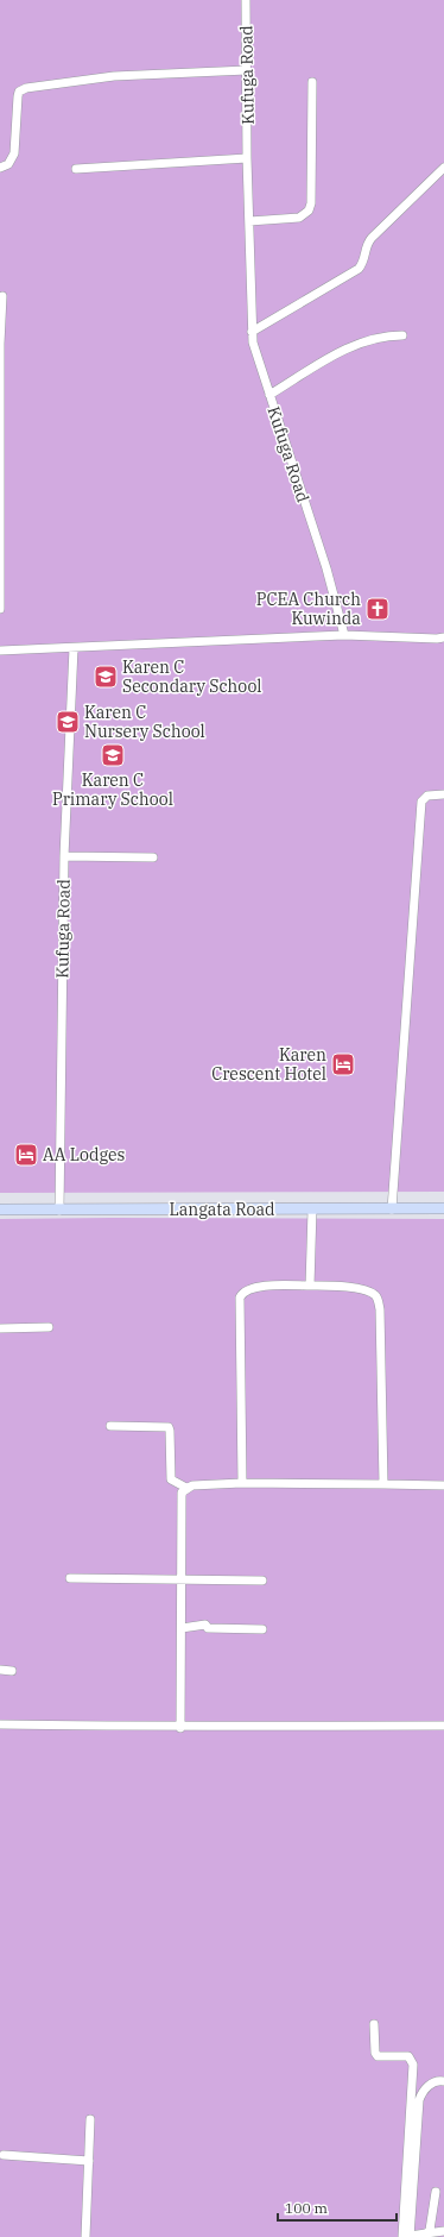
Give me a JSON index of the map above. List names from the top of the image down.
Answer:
{
  "streets": {
    "main road": ["Langata Road"],
    "street": ["Kufuga Road"]
  },
  "crossings": [
    ["Kufuga Road", "Langata Road"]
  ],
  "places": {
    "church": ["PCEA Church Kuwinda"],
    "school or university": ["Karen C Secondary School", "Karen C Nursery School", "Karen C Primary School"],
    "hotel": ["Karen Crescent Hotel", "AA Lodges"]
  },
  "scale_bar": "100 m"
}
